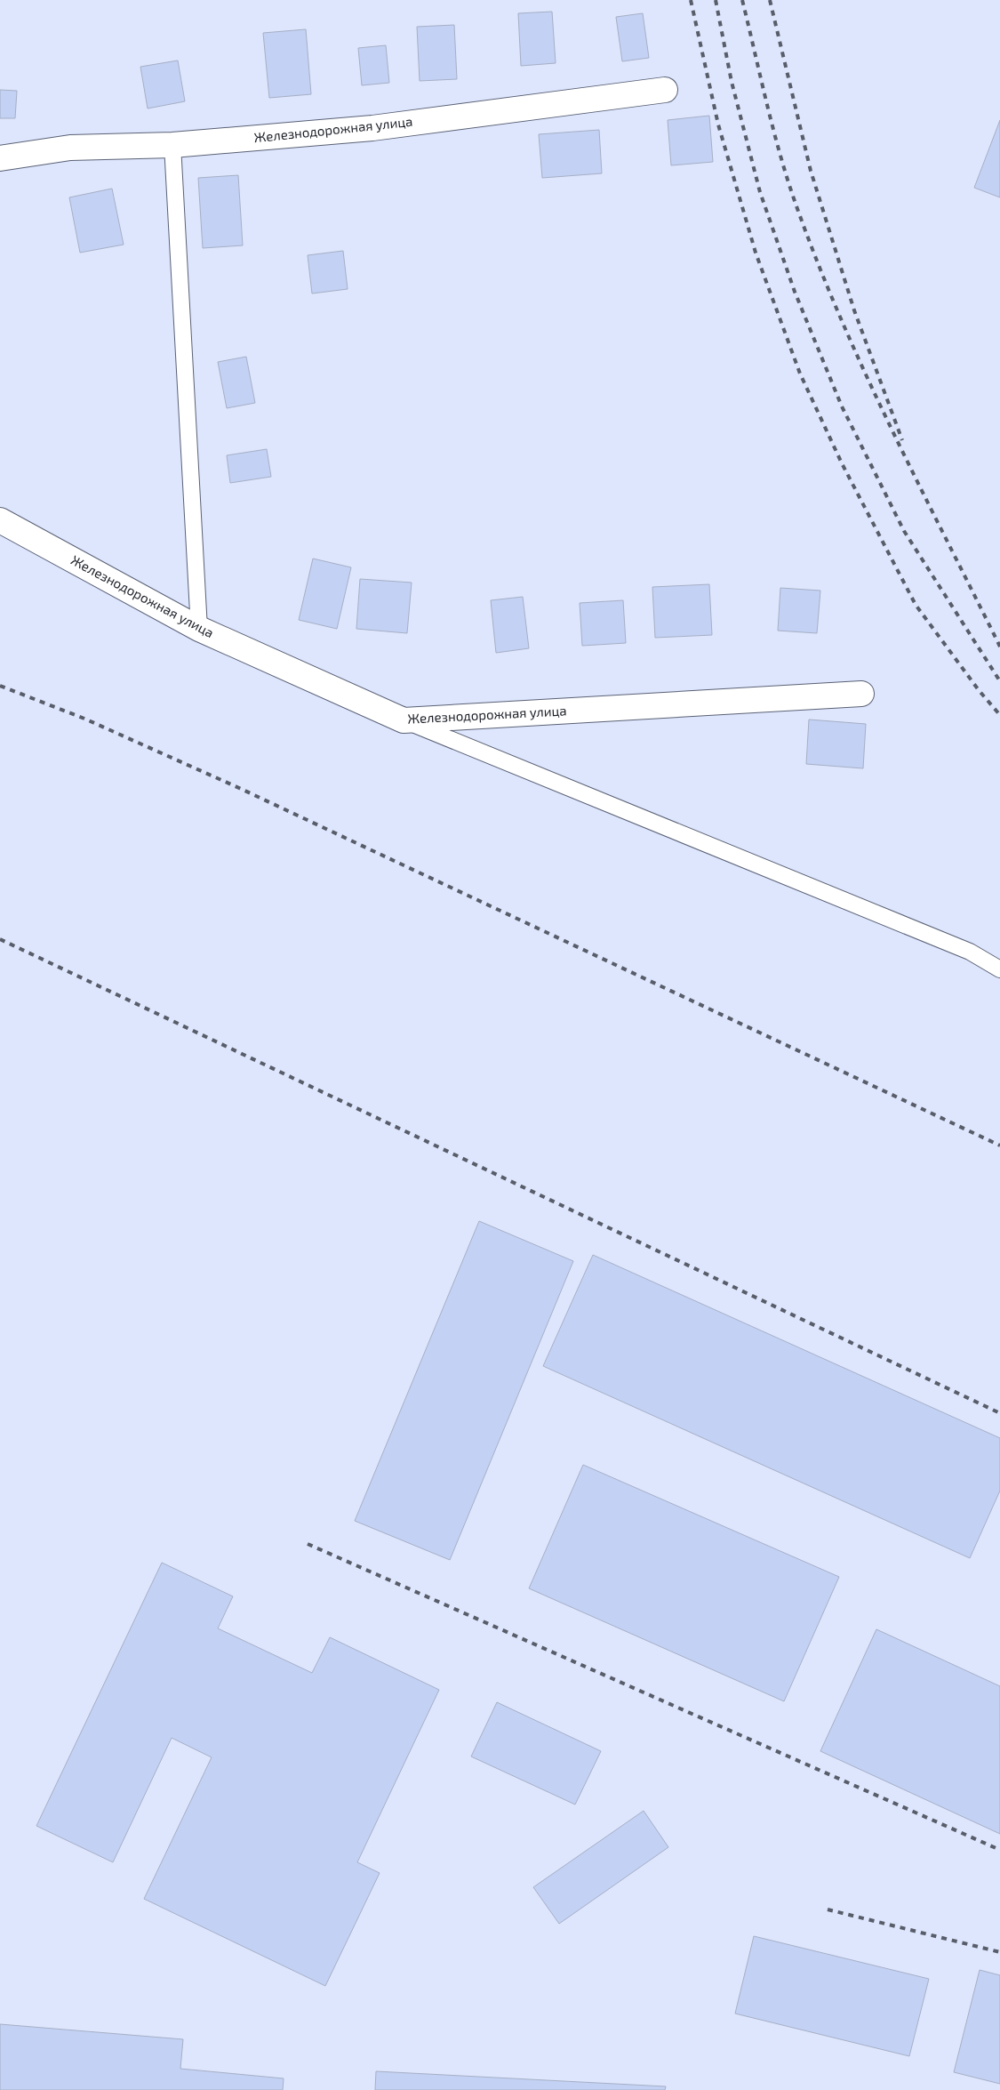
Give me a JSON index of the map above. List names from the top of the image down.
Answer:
{
  "streets": {
    "street": ["Железнодорожная улица"]
  }
}
